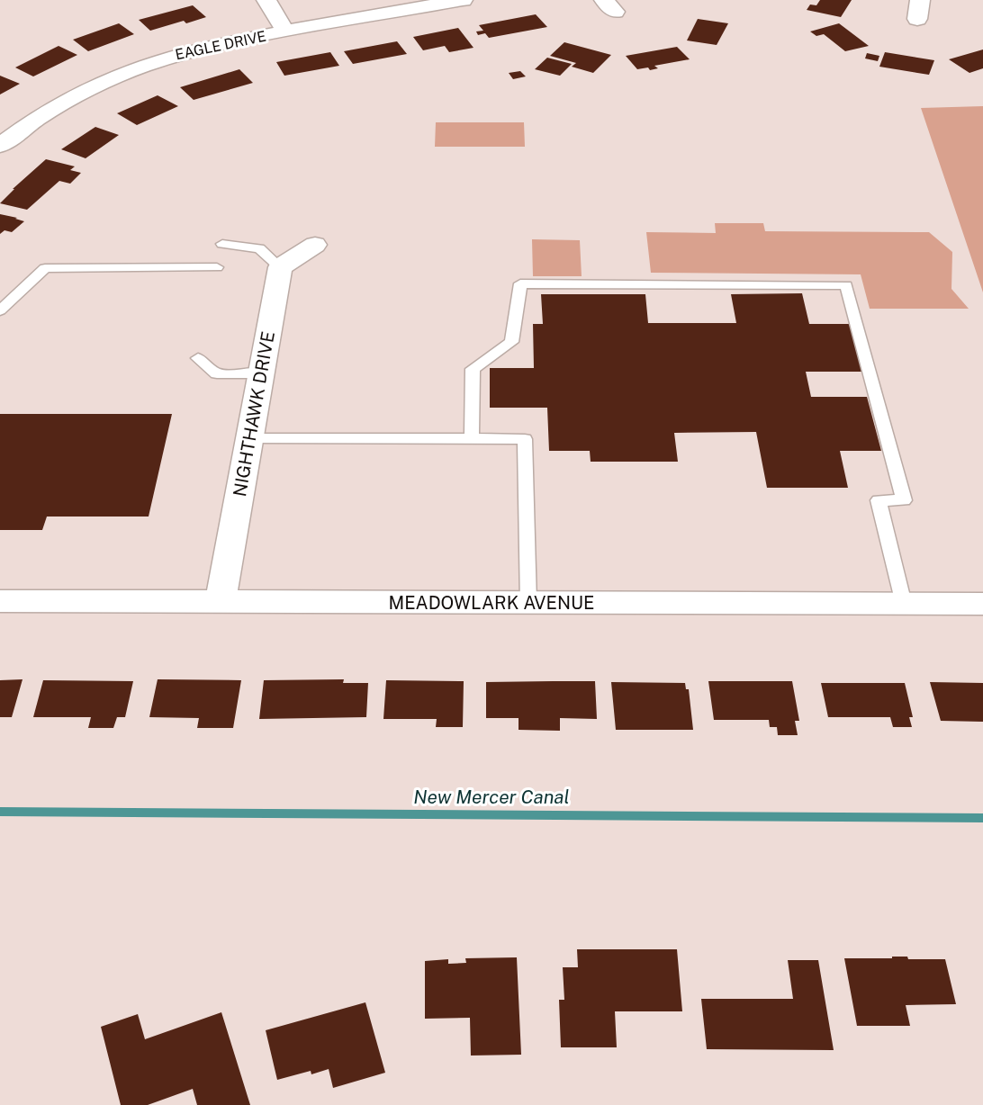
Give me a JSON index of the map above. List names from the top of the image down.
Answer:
{
  "streets": {
    "street": ["EAGLE DRIVE", "NIGHTHAWK DRIVE", "MEADOWLARK AVENUE"]
  },
  "crossings": [
    ["NIGHTHAWK DRIVE", "MEADOWLARK AVENUE"]
  ],
  "water": ["New Mercer Canal"]
}
